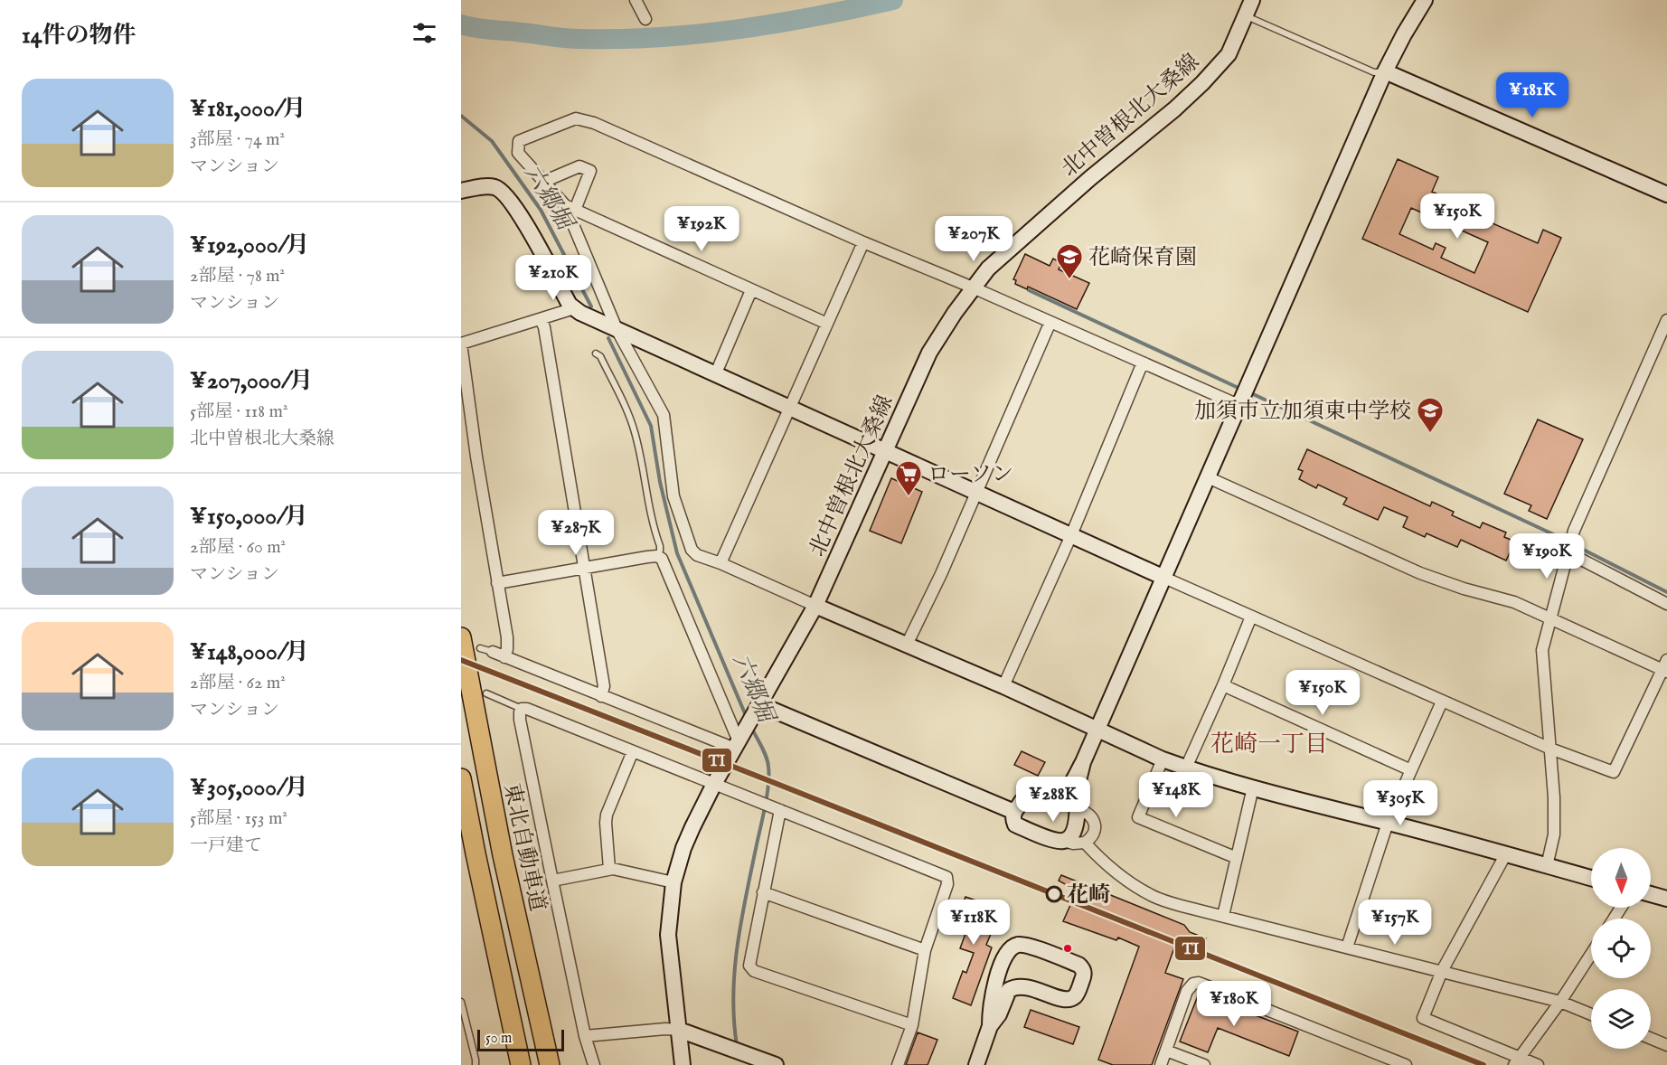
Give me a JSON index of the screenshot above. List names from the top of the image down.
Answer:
{
  "streets": {
    "highway": ["東北自動車道"],
    "street": ["北中曽根北大桑線"]
  },
  "districts": ["花崎一丁目"],
  "water": ["六郷堀"],
  "places": {
    "school or university": ["花崎保育園", "加須市立加須東中学校"],
    "supermarket": ["ローソン"],
    "other": ["花崎"]
  },
  "lines": ["transit line TI"],
  "scale_bar": "50 m",
  "north": "bottom",
  "page": {
    "heading": "14件の物件",
    "list": [
      {
        "name": "¥181,000/月",
        "note": "3部屋 · 74 m² · マンション"
      },
      {
        "name": "¥192,000/月",
        "note": "2部屋 · 78 m² · マンション"
      },
      {
        "name": "¥207,000/月",
        "note": "5部屋 · 118 m² · 北中曽根北大桑線"
      },
      {
        "name": "¥150,000/月",
        "note": "2部屋 · 60 m² · マンション"
      },
      {
        "name": "¥148,000/月",
        "note": "2部屋 · 62 m² · マンション"
      },
      {
        "name": "¥305,000/月",
        "note": "5部屋 · 153 m² · 一戸建て"
      }
    ],
    "price": [
      "¥181K",
      "¥150K",
      "¥192K",
      "¥207K",
      "¥210K",
      "¥287K",
      "¥190K",
      "¥150K",
      "¥148K",
      "¥288K",
      "¥305K",
      "¥118K",
      "¥157K",
      "¥180K"
    ],
    "scale": "50 m"
  }
}
